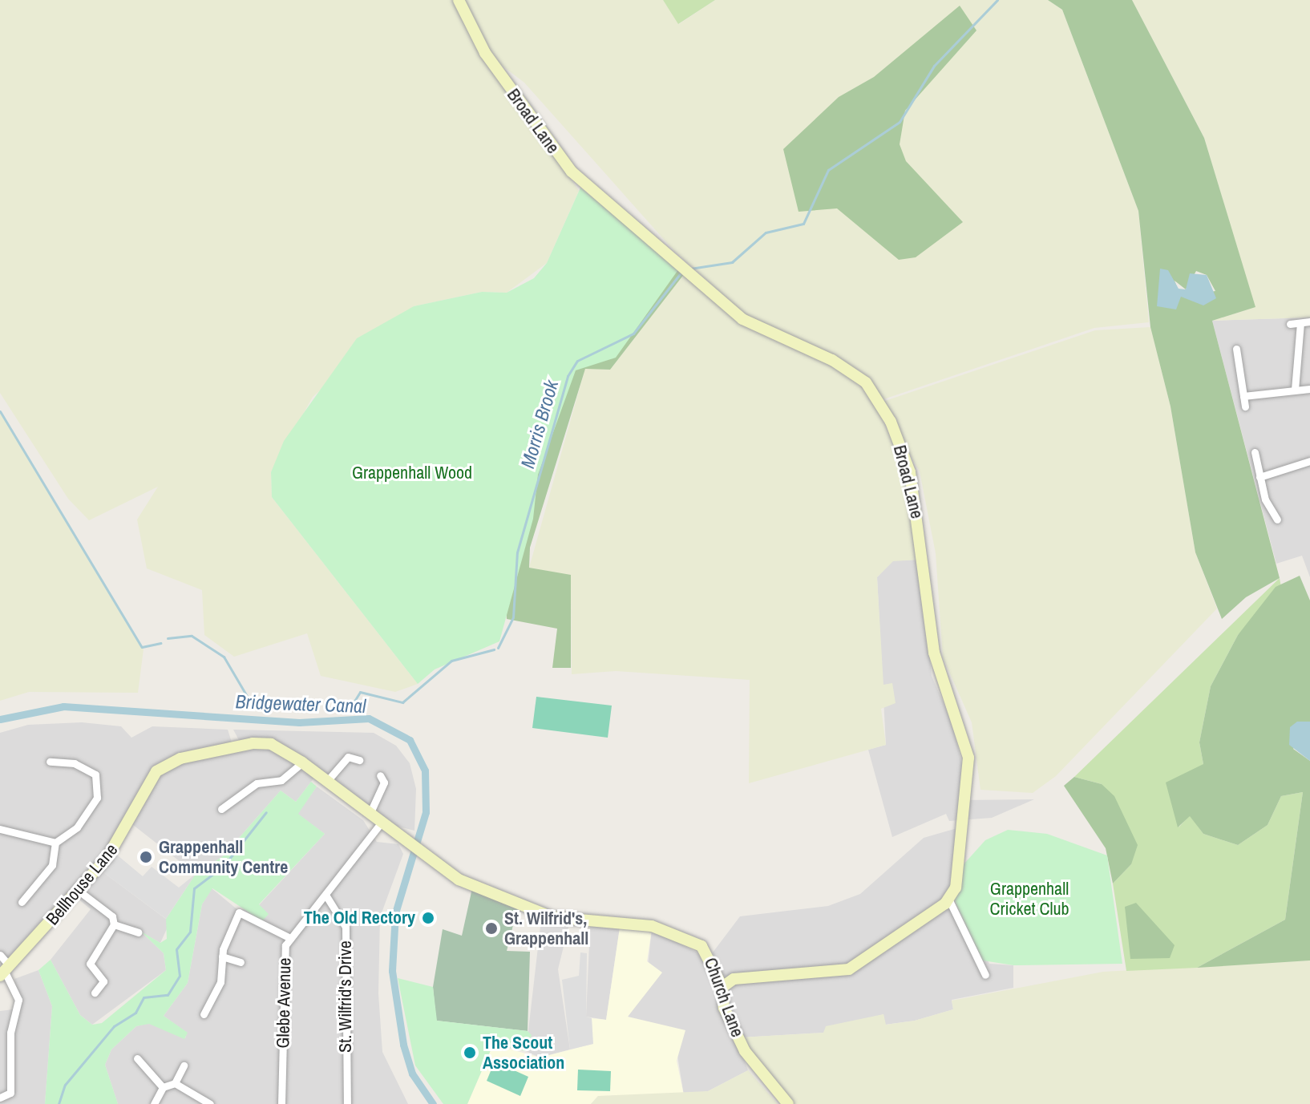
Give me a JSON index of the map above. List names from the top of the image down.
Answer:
{
  "streets": {
    "street": [
      "Broad Lane",
      "Bellhouse Lane",
      "St. Wilfrid's Drive",
      "Church Lane",
      "Glebe Avenue"
    ]
  },
  "crossings": [
    ["Bellhouse Lane", "Church Lane"],
    ["Bellhouse Lane", "Glebe Avenue"],
    ["St. Wilfrid's Drive", "Glebe Avenue"]
  ],
  "water": ["Morris Brook", "Bridgewater Canal"],
  "parks": ["Grappenhall Wood", "Grappenhall Cricket Club"],
  "places": [
    "Grappenhall Community Centre",
    "The Old Rectory",
    "St. Wilfrid's, Grappenhall",
    "The Scout Association"
  ]
}
